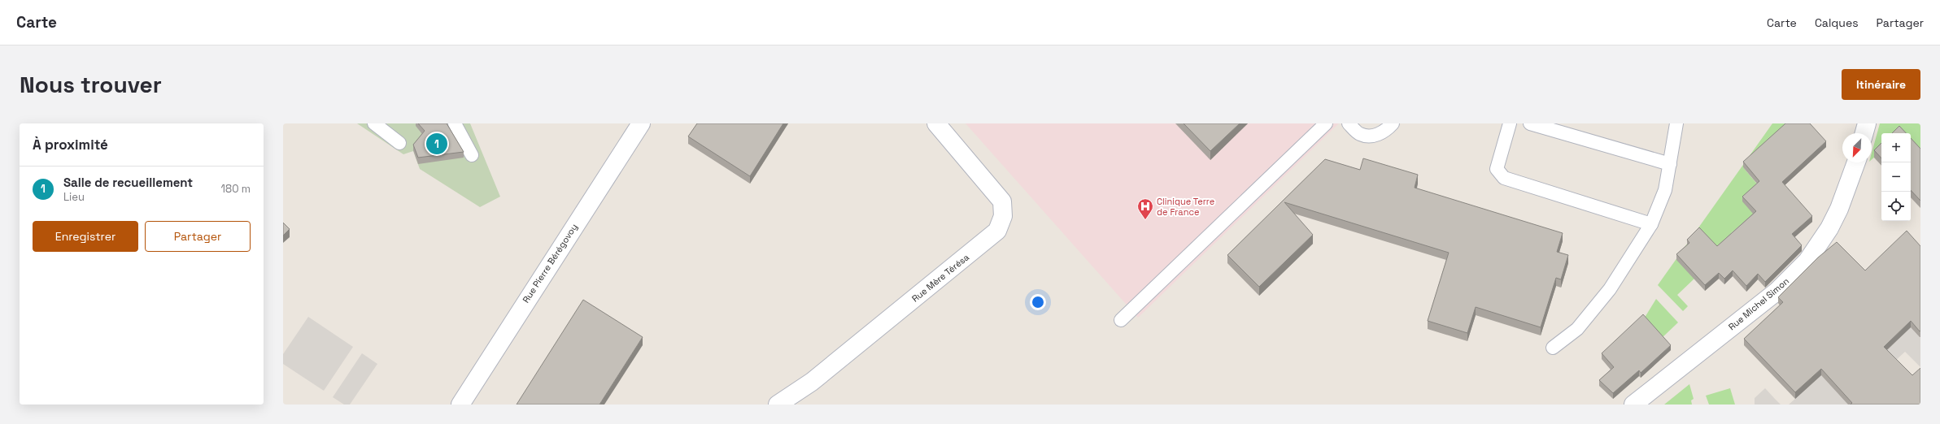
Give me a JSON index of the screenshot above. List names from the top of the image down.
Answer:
{
  "streets": {
    "street": ["Rue Pierre Bérégovoy", "Rue Mère Térésa", "Rue Michel Simon"]
  },
  "places": {
    "hospital": ["Clinique Terre de France"]
  },
  "north": "bottom left",
  "page": {
    "header": "Carte",
    "nav": ["Carte", "Calques", "Partager"],
    "buttons": [
      "Itinéraire",
      ["Enregistrer", "Partager"]
    ],
    "title": "Nous trouver",
    "heading": "À proximité",
    "pins": "1",
    "map_buttons": ["+", "−"],
    "list": [
      {
        "mark": "1",
        "name": "Salle de recueillement",
        "note": "Lieu",
        "value": "180 m"
      }
    ]
  }
}
